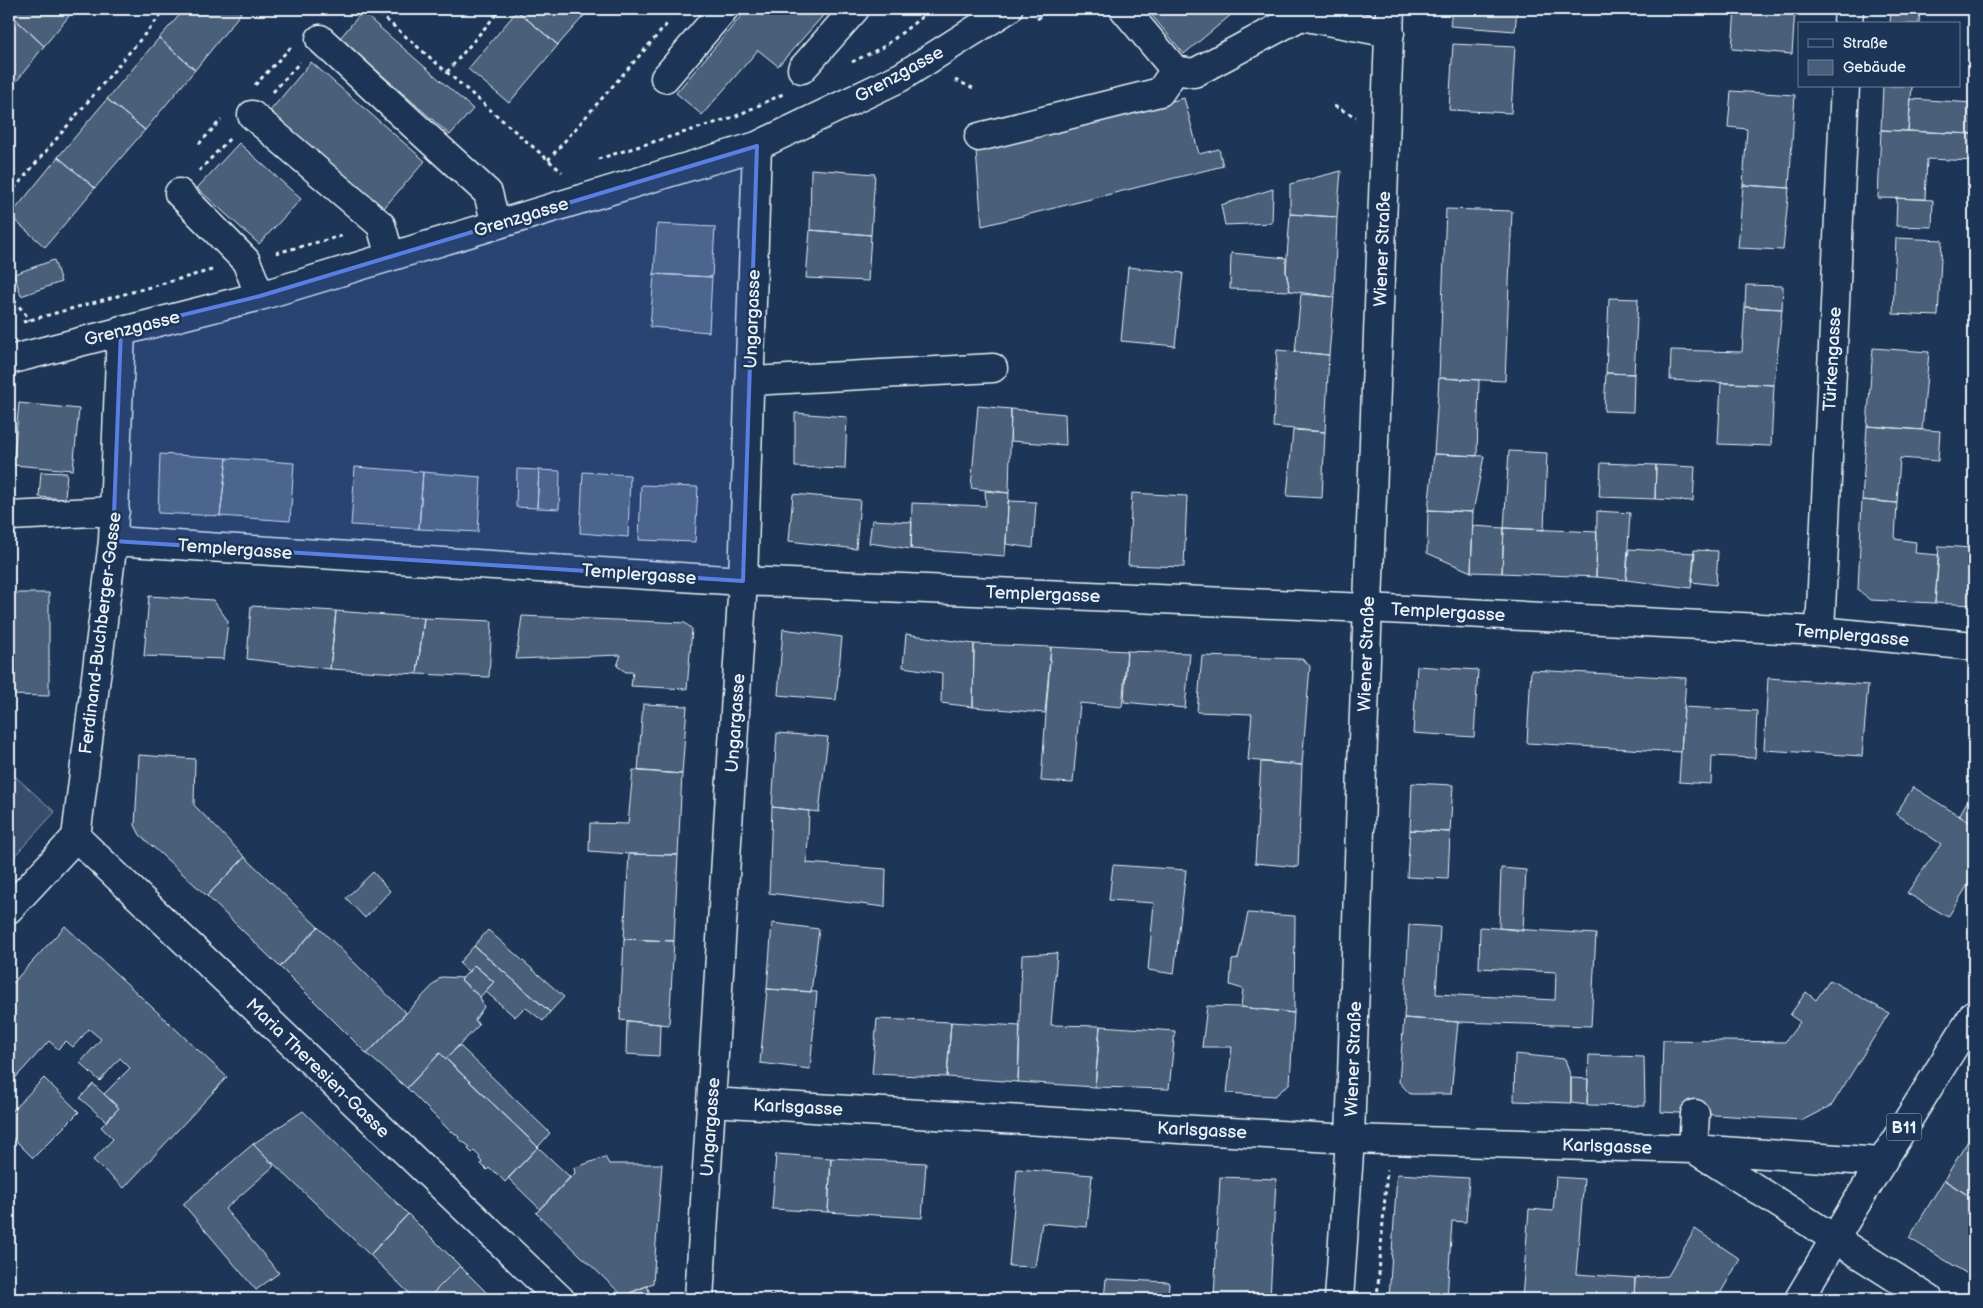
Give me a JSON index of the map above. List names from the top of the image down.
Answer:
{
  "streets": {
    "street": [
      "Grenzgasse",
      "Wiener Straße",
      "Ungargasse",
      "Türkengasse",
      "Templergasse",
      "Ferdinand-Buchberger-Gasse",
      "Maria Theresien-Gasse",
      "Karlsgasse",
      "B11"
    ]
  },
  "crossings": [
    ["Grenzgasse", "Ungargasse"],
    ["Grenzgasse", "Ferdinand-Buchberger-Gasse"],
    ["Wiener Straße", "Templergasse"],
    ["Wiener Straße", "Karlsgasse"],
    ["Ungargasse", "Templergasse"],
    ["Ungargasse", "Karlsgasse"],
    ["Türkengasse", "Templergasse"],
    ["Templergasse", "Ferdinand-Buchberger-Gasse"],
    ["Ferdinand-Buchberger-Gasse", "Maria Theresien-Gasse"],
    ["Karlsgasse", "B11"]
  ],
  "legend": ["Straße", "Gebäude"]
}
